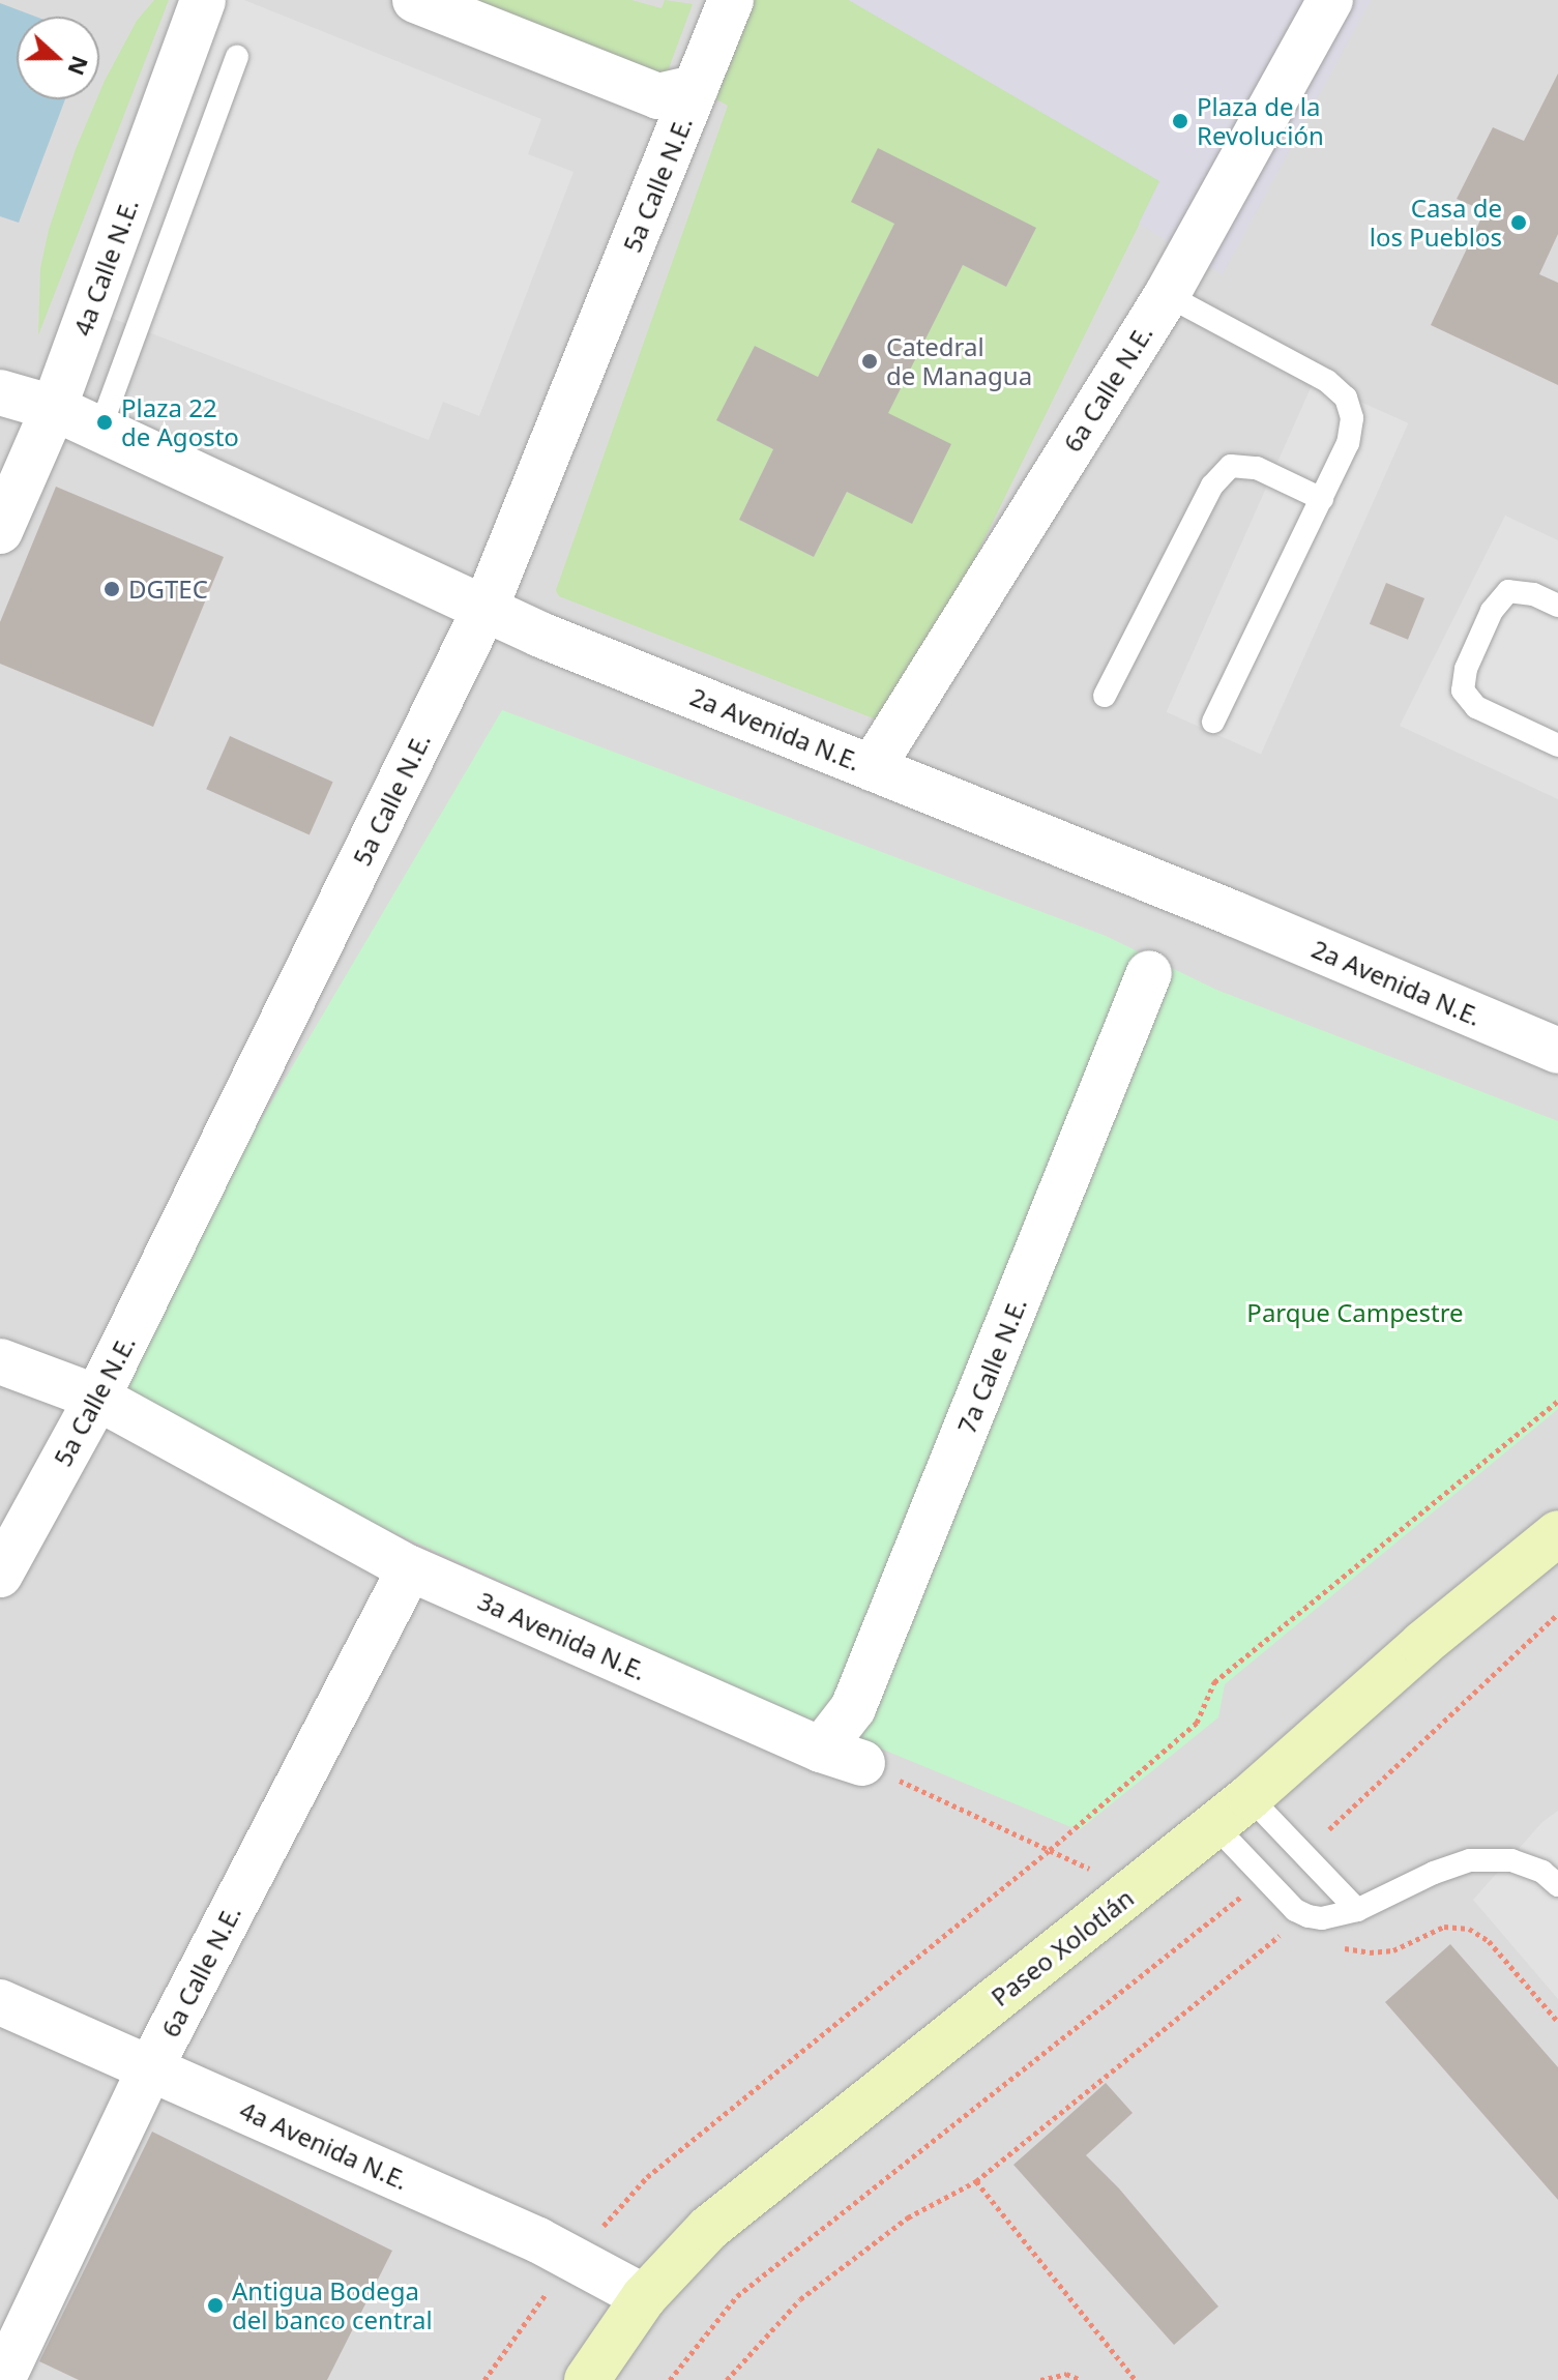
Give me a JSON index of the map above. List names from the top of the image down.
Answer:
{
  "streets": {
    "street": [
      "5a Calle N.E.",
      "4a Calle N.E.",
      "6a Calle N.E.",
      "2a Avenida N.E.",
      "7a Calle N.E.",
      "3a Avenida N.E.",
      "Paseo Xolotlán",
      "4a Avenida N.E."
    ]
  },
  "crossings": [
    ["5a Calle N.E.", "2a Avenida N.E."],
    ["5a Calle N.E.", "3a Avenida N.E."],
    ["4a Calle N.E.", "2a Avenida N.E."],
    ["6a Calle N.E.", "2a Avenida N.E."],
    ["6a Calle N.E.", "3a Avenida N.E."],
    ["6a Calle N.E.", "4a Avenida N.E."],
    ["7a Calle N.E.", "3a Avenida N.E."],
    ["Paseo Xolotlán", "4a Avenida N.E."]
  ],
  "parks": ["Parque Campestre"],
  "places": [
    "Plaza de la Revolución",
    "Casa de los Pueblos",
    "Catedral de Managua",
    "Plaza 22 de Agosto",
    "DGTEC",
    "Antigua Bodega del banco central"
  ],
  "north": "right"
}
